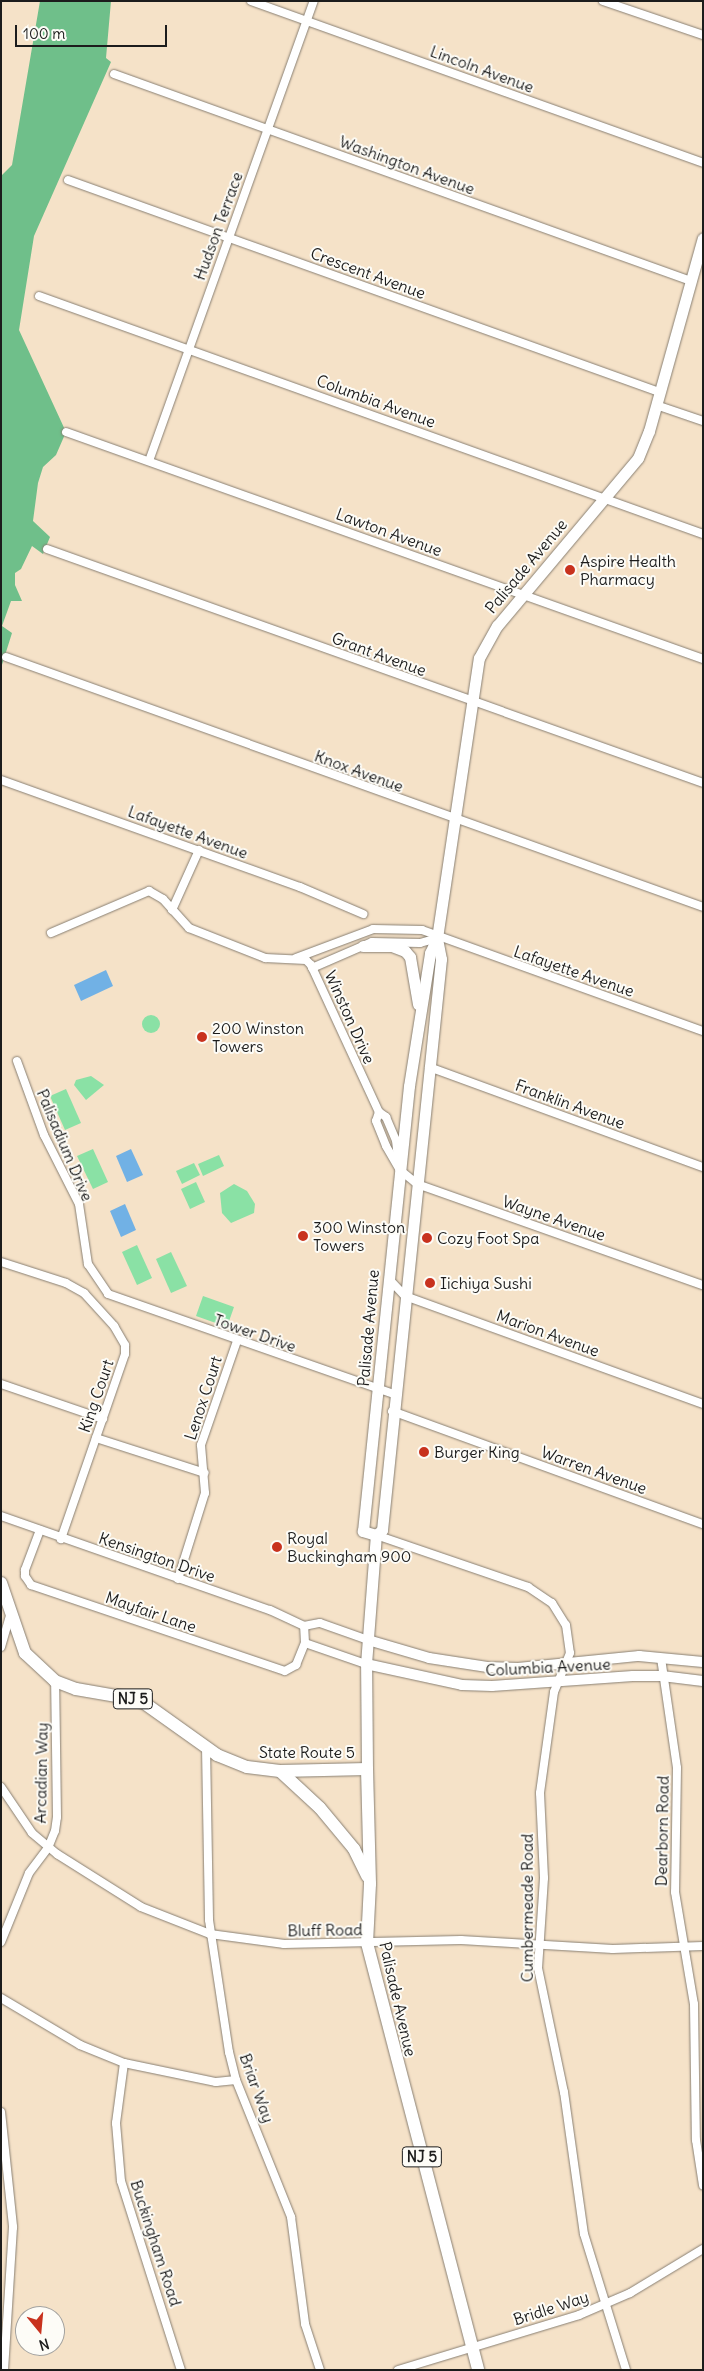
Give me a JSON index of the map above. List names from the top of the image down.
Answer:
{
  "streets": {
    "main road": ["Palisade Avenue", "NJ 5", "State Route 5"],
    "street": [
      "Lincoln Avenue",
      "Washington Avenue",
      "Hudson Terrace",
      "Crescent Avenue",
      "Columbia Avenue",
      "Lawton Avenue",
      "Grant Avenue",
      "Knox Avenue",
      "Lafayette Avenue",
      "Winston Drive",
      "Franklin Avenue",
      "Palisadium Drive",
      "Wayne Avenue",
      "Tower Drive",
      "Marion Avenue",
      "King Court",
      "Lenox Court",
      "Warren Avenue",
      "Kensington Drive",
      "Mayfair Lane",
      "Arcadian Way",
      "Dearborn Road",
      "Cumbermeade Road",
      "Bluff Road",
      "Briar Way",
      "Buckingham Road",
      "Bridle Way"
    ]
  },
  "crossings": [
    ["Lincoln Avenue", "Hudson Terrace"],
    ["Washington Avenue", "Hudson Terrace"],
    ["Washington Avenue", "Palisade Avenue"],
    ["Hudson Terrace", "Crescent Avenue"],
    ["Hudson Terrace", "Columbia Avenue"],
    ["Hudson Terrace", "Lawton Avenue"],
    ["Crescent Avenue", "Palisade Avenue"],
    ["Columbia Avenue", "Palisade Avenue"],
    ["Columbia Avenue", "Kensington Drive"],
    ["Columbia Avenue", "Dearborn Road"],
    ["Columbia Avenue", "Cumbermeade Road"],
    ["Lawton Avenue", "Palisade Avenue"],
    ["Palisade Avenue", "Grant Avenue"],
    ["Palisade Avenue", "Knox Avenue"],
    ["Palisade Avenue", "Lafayette Avenue"],
    ["Palisade Avenue", "Winston Drive"],
    ["Palisade Avenue", "Franklin Avenue"],
    ["Palisade Avenue", "Wayne Avenue"],
    ["Palisade Avenue", "Tower Drive"],
    ["Palisade Avenue", "Marion Avenue"],
    ["Palisade Avenue", "Warren Avenue"],
    ["Palisade Avenue", "Kensington Drive"],
    ["Palisade Avenue", "NJ 5"],
    ["Palisade Avenue", "State Route 5"],
    ["Palisade Avenue", "Cumbermeade Road"],
    ["Palisade Avenue", "Bluff Road"],
    ["Palisade Avenue", "Bridle Way"],
    ["Lafayette Avenue", "Winston Drive"],
    ["Winston Drive", "Wayne Avenue"],
    ["Palisadium Drive", "Tower Drive"],
    ["Tower Drive", "Lenox Court"],
    ["King Court", "Kensington Drive"],
    ["Lenox Court", "Kensington Drive"],
    ["Kensington Drive", "Mayfair Lane"],
    ["NJ 5", "State Route 5"],
    ["State Route 5", "Arcadian Way"],
    ["State Route 5", "Briar Way"],
    ["Arcadian Way", "Bluff Road"],
    ["Dearborn Road", "Bluff Road"],
    ["Cumbermeade Road", "Bluff Road"],
    ["Cumbermeade Road", "Bridle Way"],
    ["Bluff Road", "Briar Way"]
  ],
  "places": [
    "Aspire Health Pharmacy",
    "200 Winston Towers",
    "300 Winston Towers",
    "Cozy Foot Spa",
    "Iichiya Sushi",
    "Burger King",
    "Royal Buckingham 900"
  ],
  "scale_bar": "100 m",
  "north": "bottom"
}
